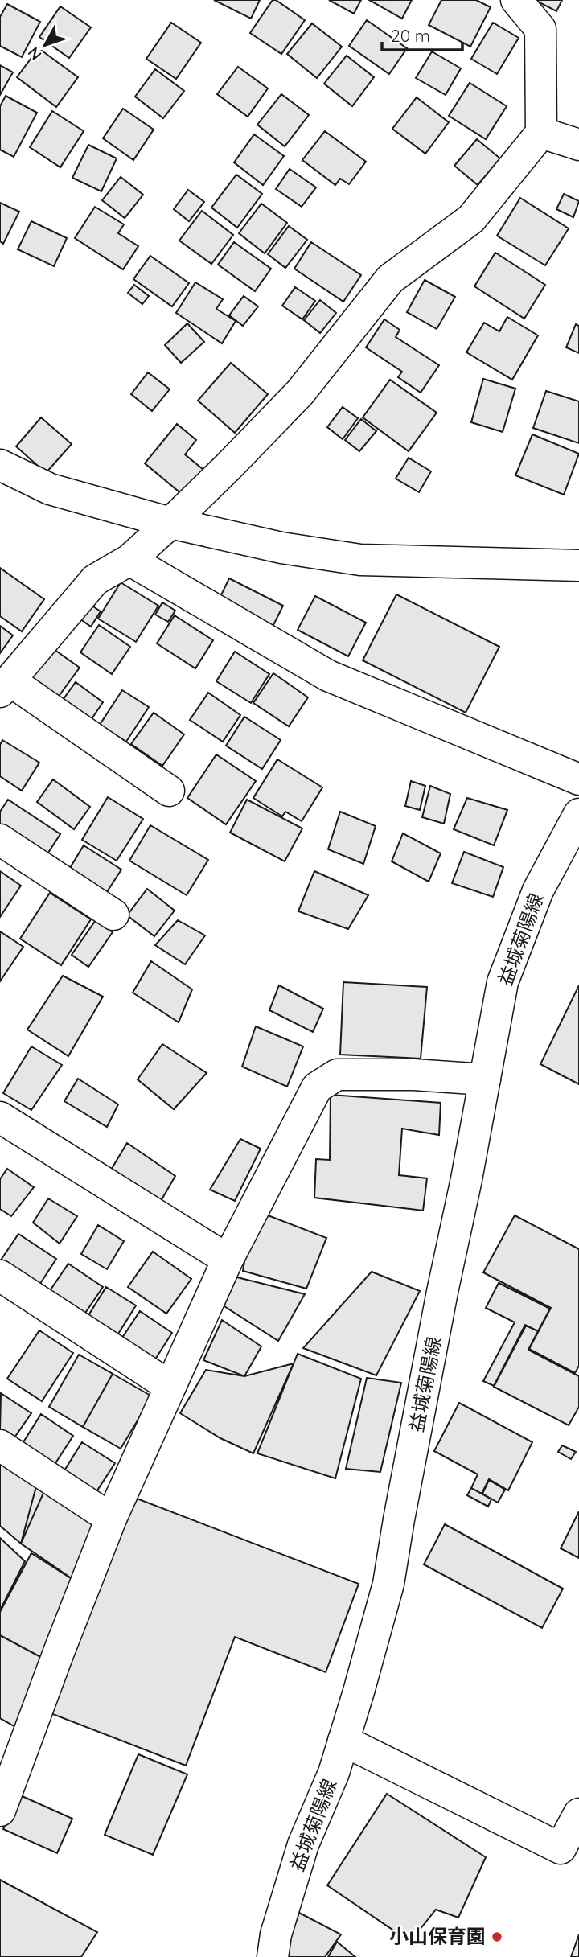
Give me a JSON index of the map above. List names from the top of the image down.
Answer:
{
  "streets": {
    "street": ["益城菊陽線"]
  },
  "places": ["小山保育園"],
  "scale_bar": "20 m",
  "north": "bottom left"
}
